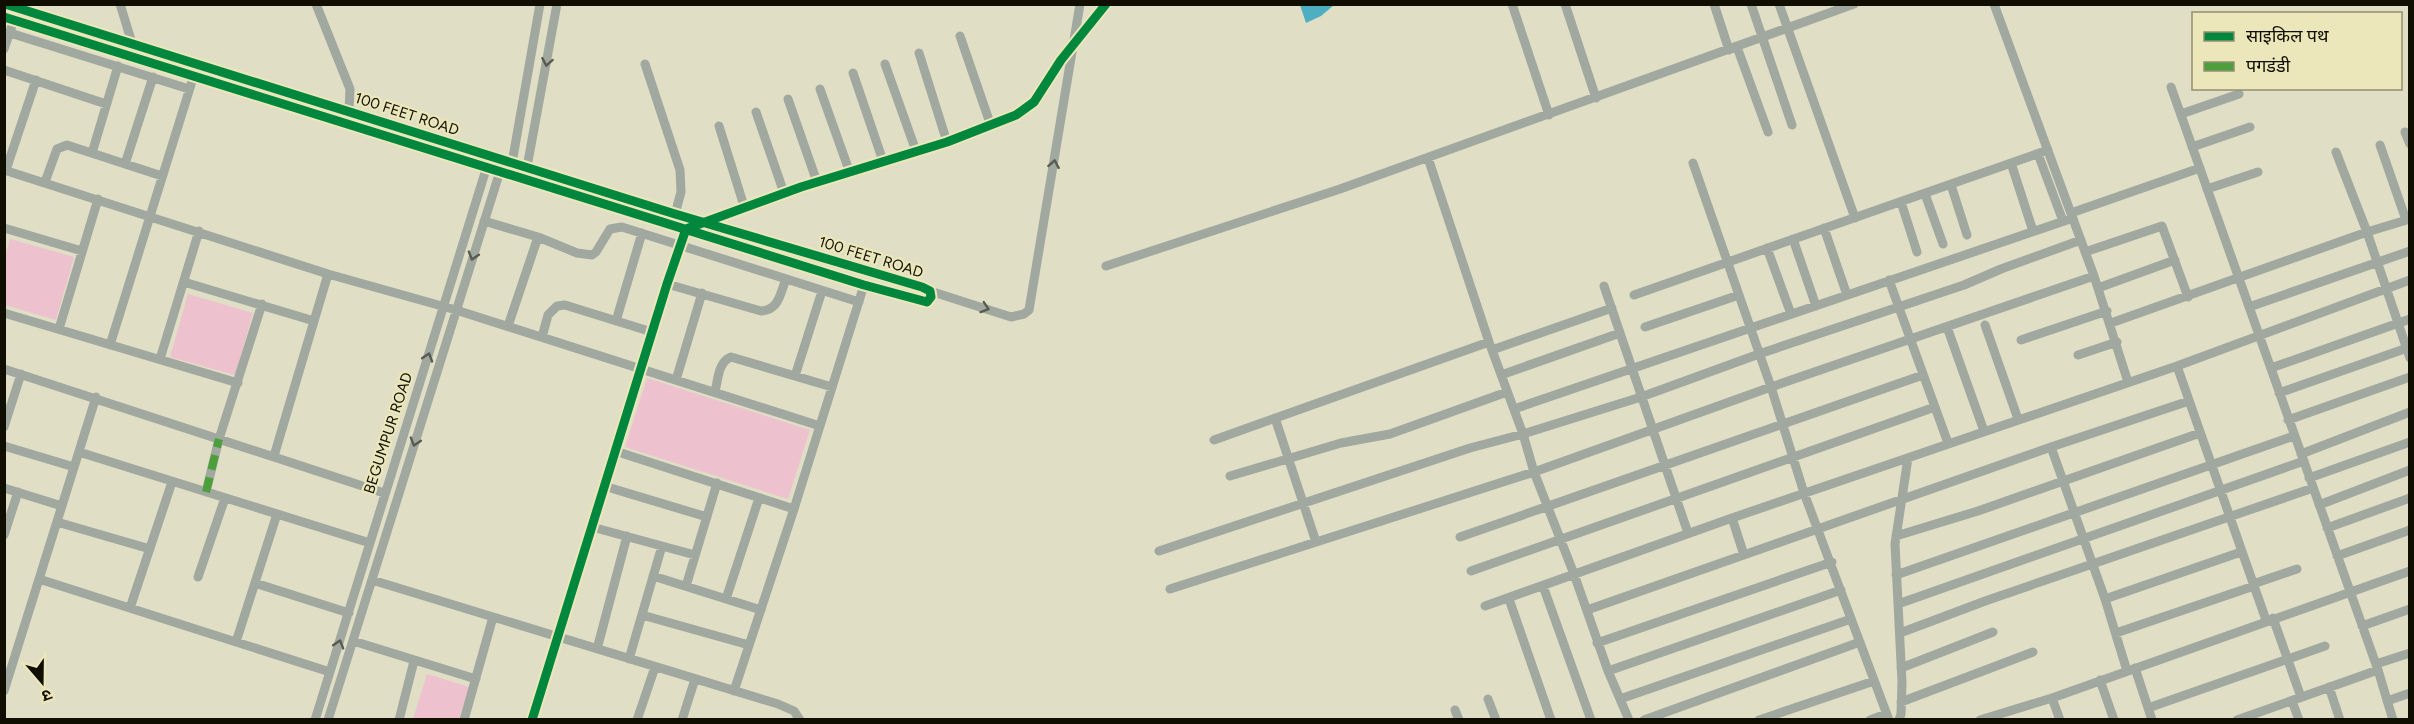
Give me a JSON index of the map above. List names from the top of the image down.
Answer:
{
  "streets": {
    "street": ["100 FEET ROAD", "BEGUMPUR ROAD"]
  },
  "crossings": [
    ["100 FEET ROAD", "BEGUMPUR ROAD"]
  ],
  "legend": ["साइकिल पथ", "पगडंडी"],
  "north": "bottom"
}
